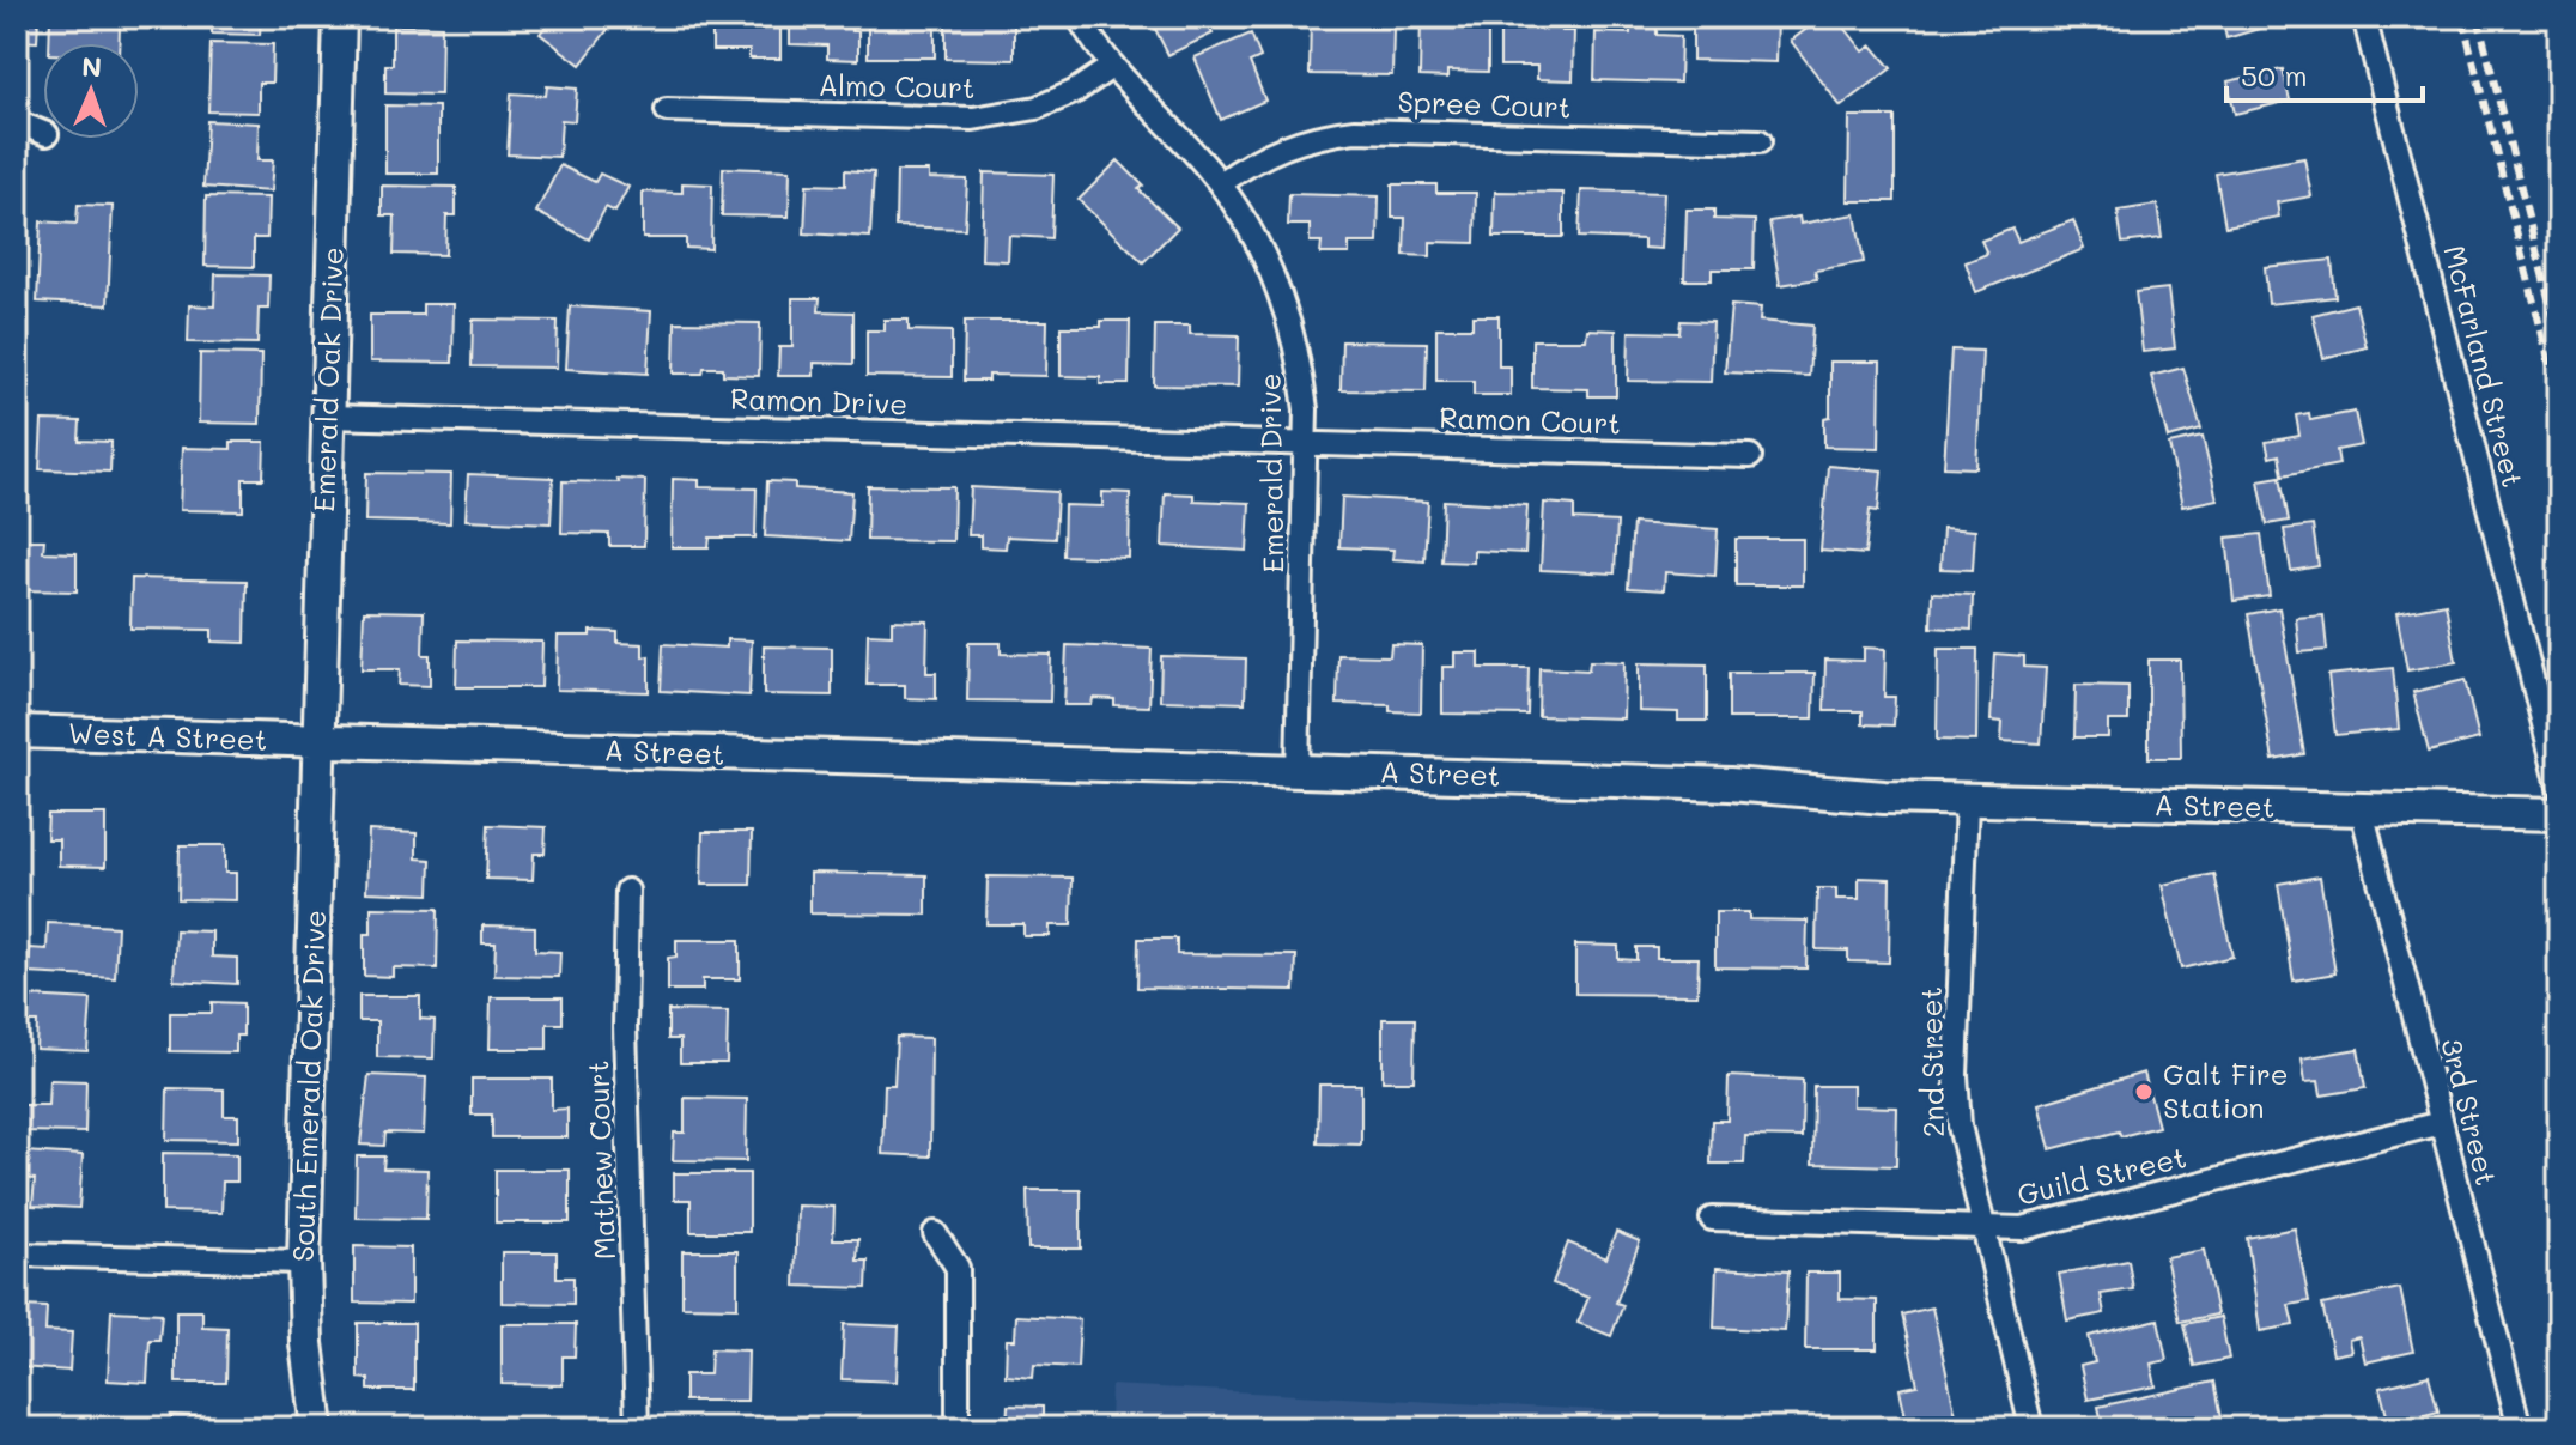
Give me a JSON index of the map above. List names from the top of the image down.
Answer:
{
  "streets": {
    "street": [
      "Almo Court",
      "Spree Court",
      "McFarland Street",
      "Emerald Oak Drive",
      "Ramon Drive",
      "Ramon Court",
      "Emerald Drive",
      "West A Street",
      "A Street",
      "2nd Street",
      "South Emerald Oak Drive",
      "3rd Street",
      "Mathew Court",
      "Guild Street"
    ]
  },
  "crossings": [
    ["Almo Court", "Emerald Drive"],
    ["Spree Court", "Emerald Drive"],
    ["Emerald Oak Drive", "Ramon Drive"],
    ["Emerald Oak Drive", "West A Street"],
    ["Emerald Oak Drive", "A Street"],
    ["Emerald Oak Drive", "South Emerald Oak Drive"],
    ["Ramon Drive", "Ramon Court"],
    ["Ramon Drive", "Emerald Drive"],
    ["Ramon Court", "Emerald Drive"],
    ["Emerald Drive", "A Street"],
    ["West A Street", "A Street"],
    ["West A Street", "South Emerald Oak Drive"],
    ["A Street", "2nd Street"],
    ["A Street", "South Emerald Oak Drive"],
    ["A Street", "3rd Street"],
    ["2nd Street", "Guild Street"],
    ["3rd Street", "Guild Street"]
  ],
  "places": ["Galt Fire Station"],
  "scale_bar": "50 m",
  "north": "top"
}
